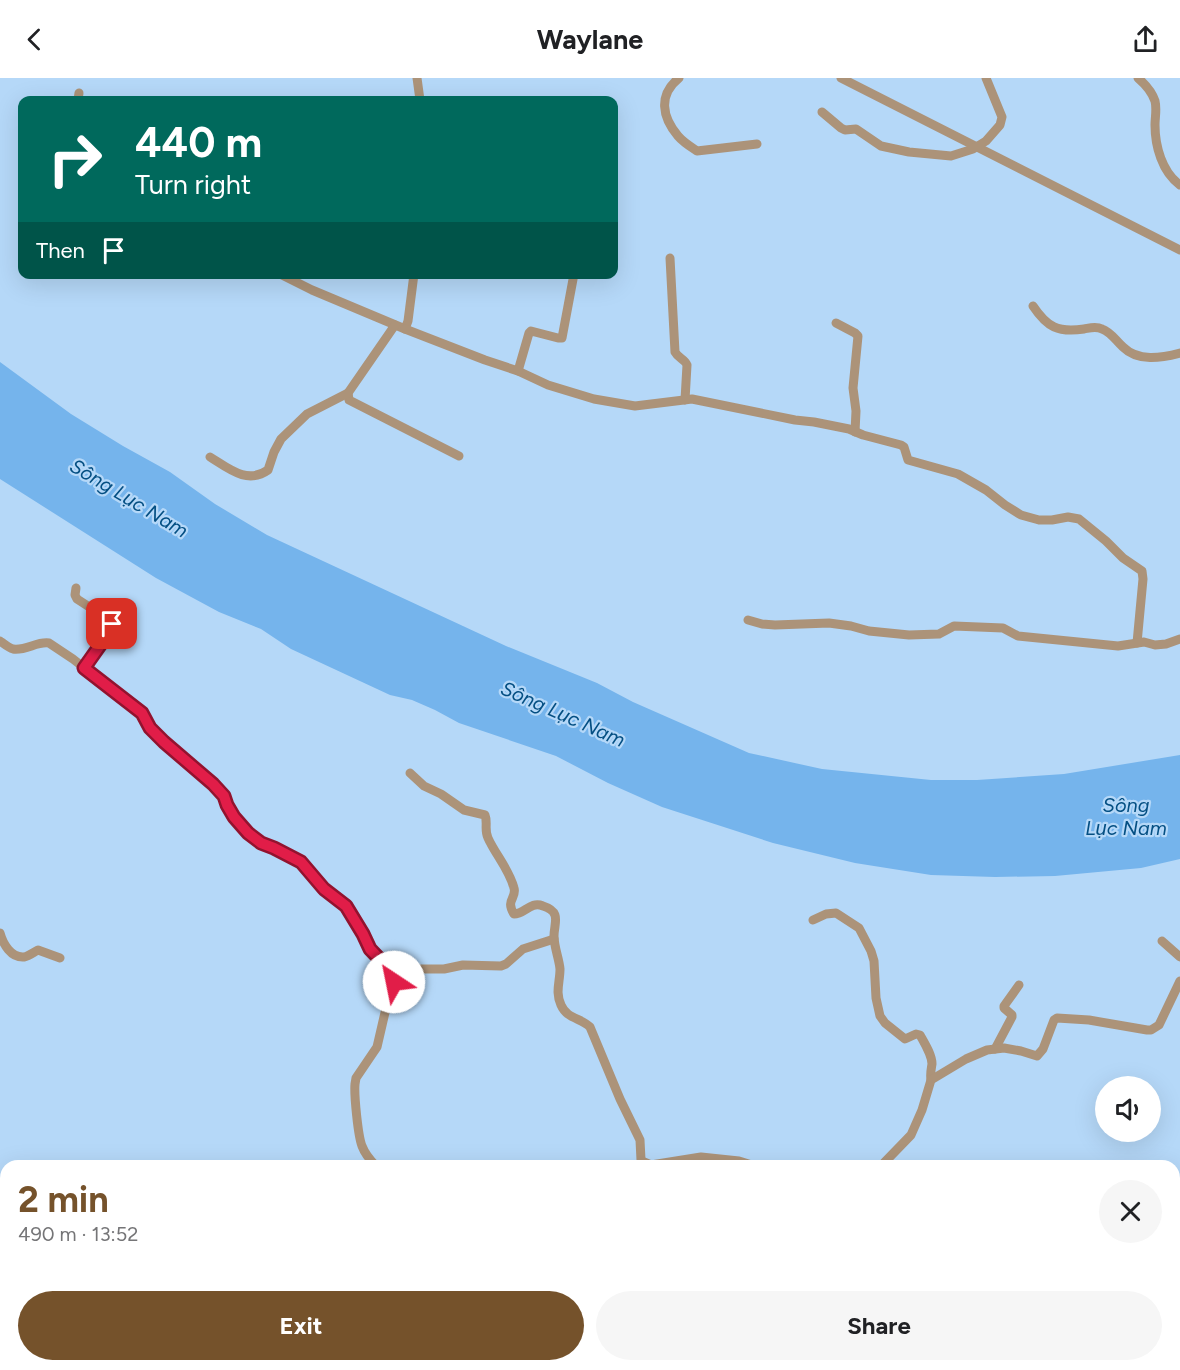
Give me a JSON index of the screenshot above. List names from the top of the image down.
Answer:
{
  "water": ["Sông Lục Nam"],
  "page": {
    "header": "Waylane",
    "turn": ["440 m", "Turn right"],
    "then": "Then",
    "heading": ["2 min", "490 m · 13:52"],
    "buttons": ["Exit", "Share"]
  }
}
